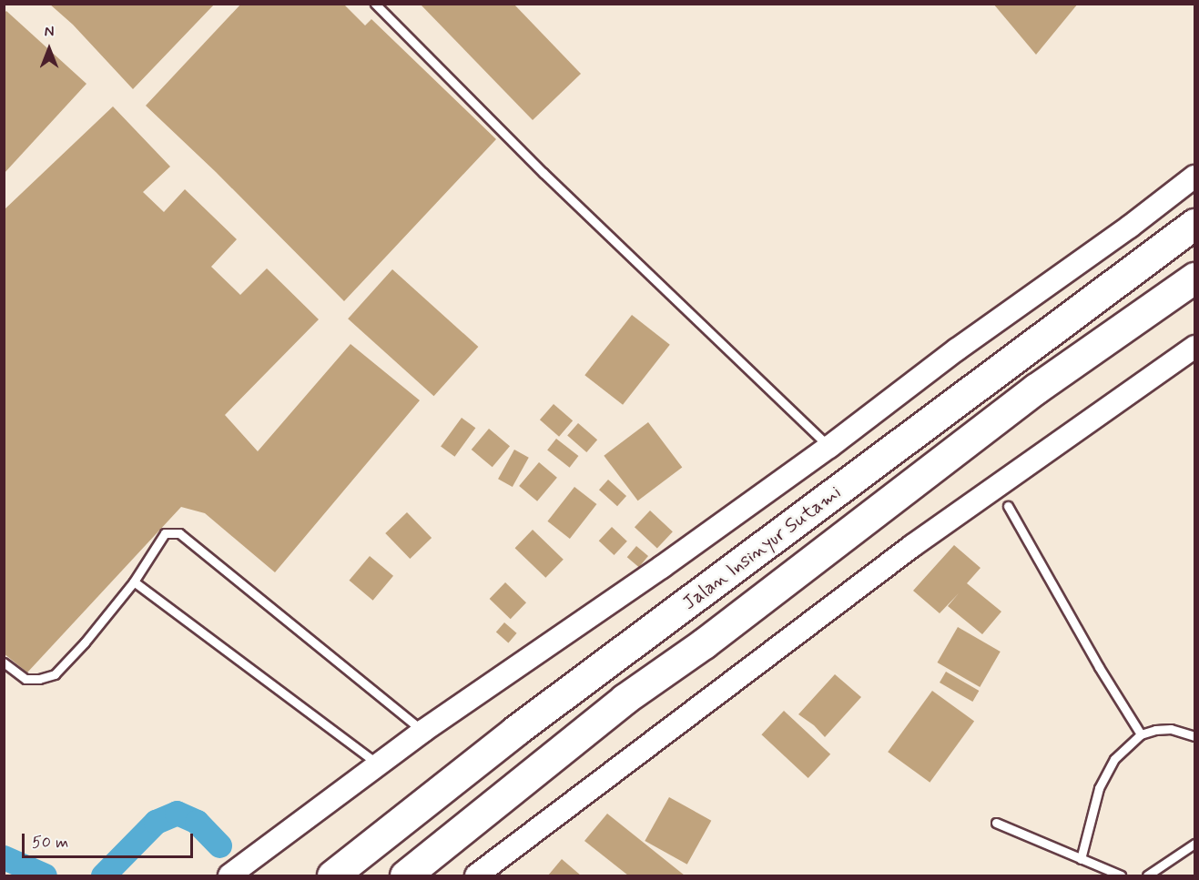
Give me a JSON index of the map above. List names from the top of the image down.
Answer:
{
  "streets": {
    "highway": ["Jalan Insinyur Sutami"]
  },
  "scale_bar": "50 m",
  "north": "top"
}
